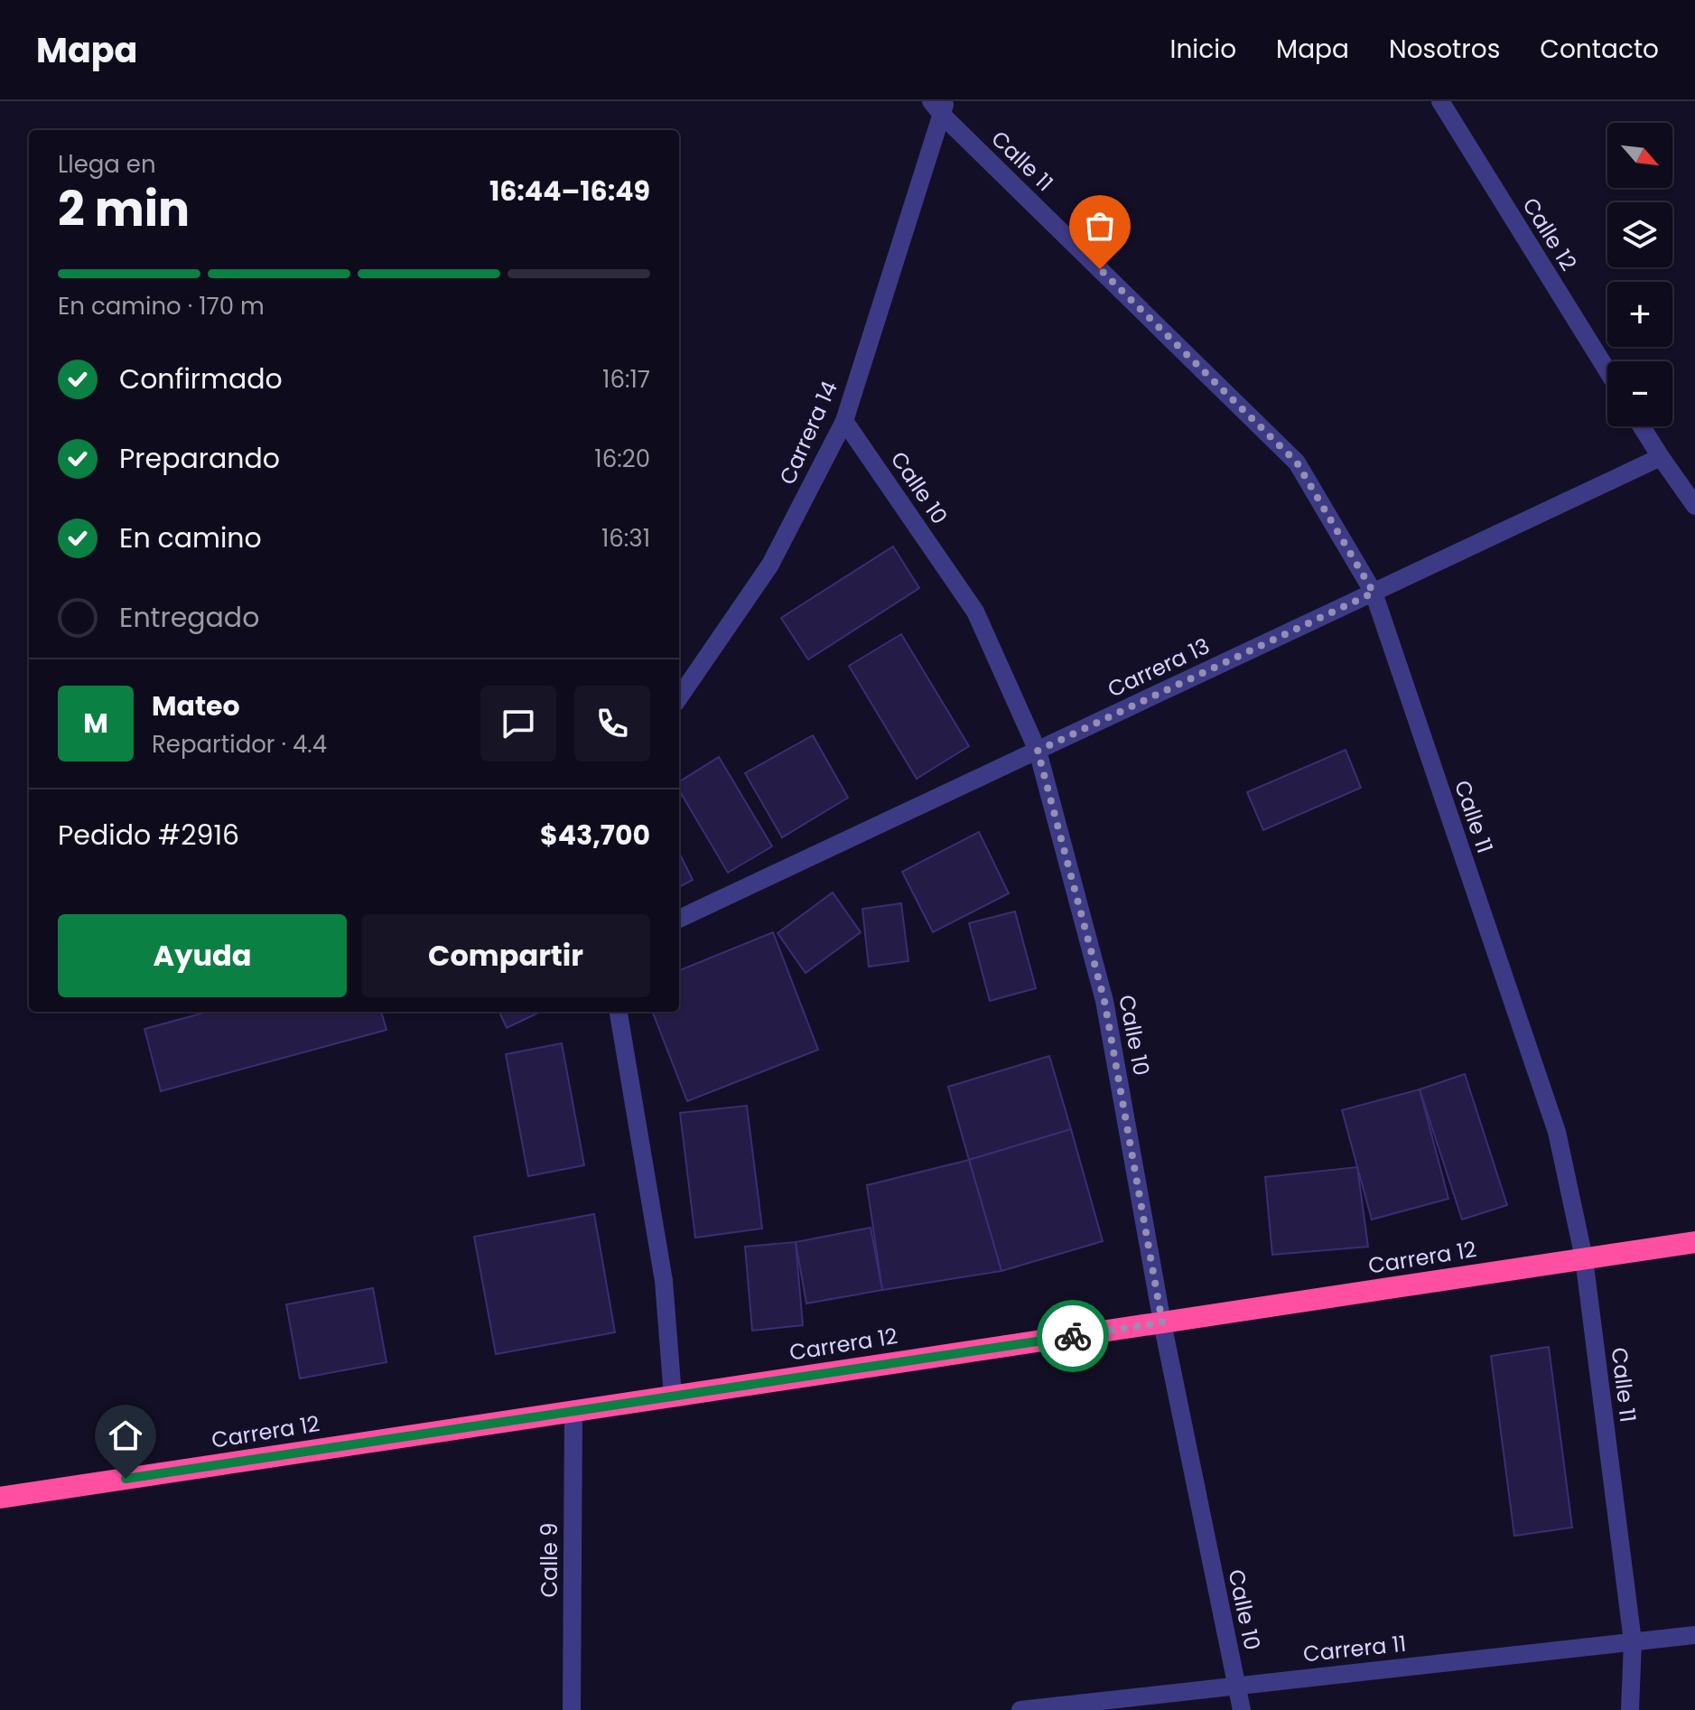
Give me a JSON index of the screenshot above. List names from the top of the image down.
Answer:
{
  "streets": {
    "highway": ["Carrera 12"],
    "street": [
      "Calle 11",
      "Calle 12",
      "Carrera 14",
      "Calle 10",
      "Carrera 13",
      "Calle 9",
      "Carrera 11"
    ]
  },
  "crossings": [
    ["Calle 11", "Carrera 14"],
    ["Calle 11", "Carrera 13"],
    ["Calle 11", "Carrera 12"],
    ["Calle 11", "Carrera 11"],
    ["Carrera 14", "Calle 10"],
    ["Calle 10", "Carrera 13"],
    ["Calle 10", "Carrera 12"],
    ["Calle 10", "Carrera 11"],
    ["Carrera 12", "Calle 9"]
  ],
  "north": "bottom right",
  "page": {
    "header": "Mapa",
    "nav": [
      "Inicio",
      "Mapa",
      "Nosotros",
      "Contacto"
    ],
    "map_buttons": ["+", "−"],
    "heading": ["2 min", "Llega en", "16:44–16:49"],
    "panel": [
      "Mateo",
      "Repartidor · 4.4",
      "Pedido #2916",
      "$43,700"
    ],
    "bar": "En camino · 170 m",
    "list": [
      ["Confirmado", "16:17"],
      ["Preparando", "16:20"],
      ["En camino", "16:31"],
      "Entregado"
    ],
    "round": "M",
    "buttons": ["Ayuda", "Compartir"]
  }
}
